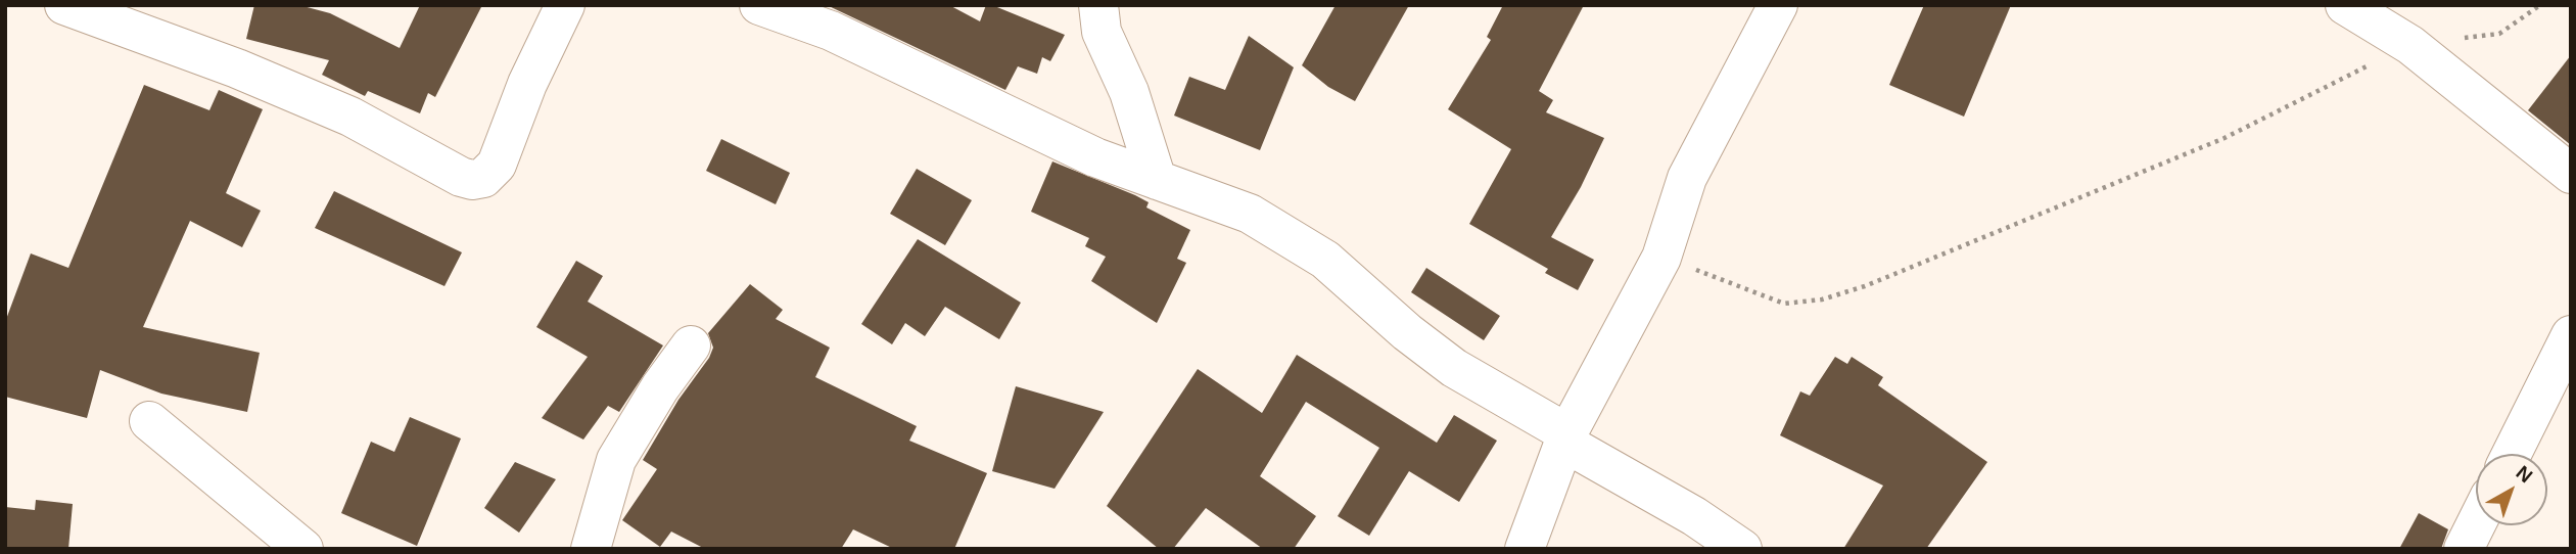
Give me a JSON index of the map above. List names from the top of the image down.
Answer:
{
  "north": "top right"
}
